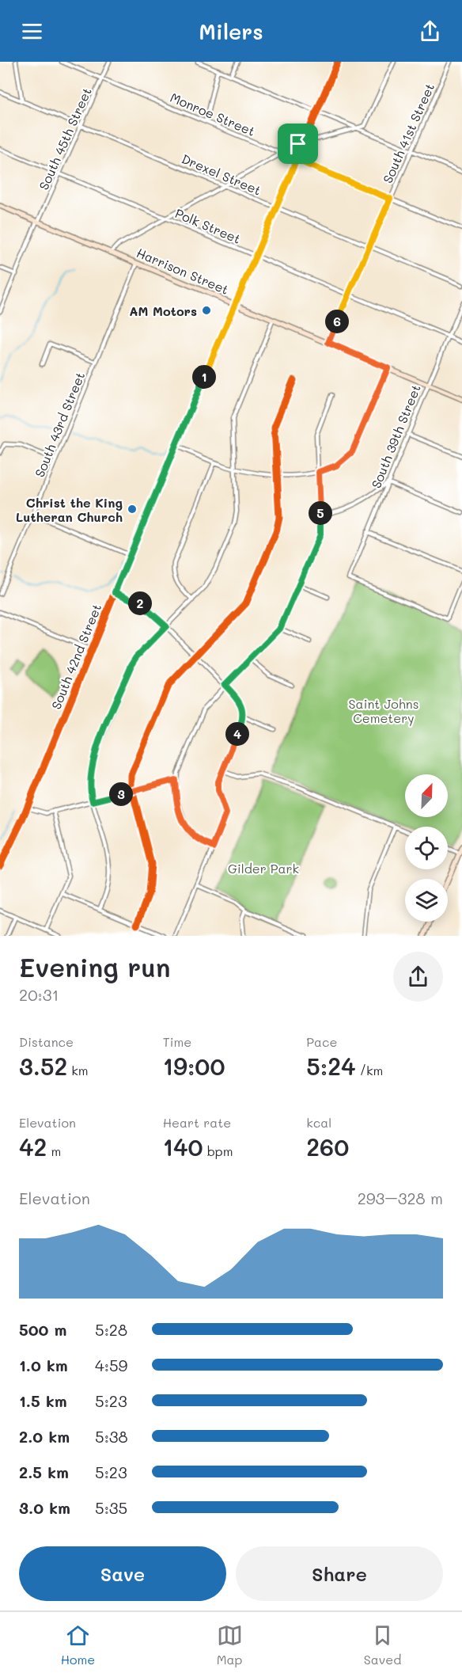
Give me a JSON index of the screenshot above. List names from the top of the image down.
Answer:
{
  "streets": {
    "main road": ["Harrison Street"],
    "street": [
      "Monroe Street",
      "South 41st Street",
      "South 45th Street",
      "Drexel Street",
      "Polk Street",
      "South 43rd Street",
      "South 39th Street",
      "South 42nd Street"
    ]
  },
  "crossings": [
    ["Monroe Street", "South 41st Street"],
    ["Monroe Street", "South 45th Street"],
    ["Monroe Street", "South 42nd Street"],
    ["South 41st Street", "Drexel Street"],
    ["South 41st Street", "Polk Street"],
    ["South 41st Street", "Harrison Street"],
    ["South 45th Street", "Drexel Street"],
    ["South 45th Street", "Polk Street"],
    ["South 45th Street", "Harrison Street"],
    ["Drexel Street", "South 42nd Street"],
    ["Polk Street", "South 39th Street"],
    ["Polk Street", "South 42nd Street"],
    ["Harrison Street", "South 43rd Street"],
    ["Harrison Street", "South 39th Street"],
    ["Harrison Street", "South 42nd Street"]
  ],
  "parks": ["Saint Johns Cemetery", "Gilder Park"],
  "places": ["AM Motors", "Christ the King Lutheran Church"],
  "north": "top right",
  "page": {
    "header": "Milers",
    "pins": [
      "6",
      "1",
      "5",
      "2",
      "4",
      "3"
    ],
    "heading": ["Evening run", "20:31"],
    "stats": [
      ["Distance", "3.52 km"],
      ["Time", "19:00"],
      ["Pace", "5:24 /km"],
      ["Elevation", "42 m"],
      ["Heart rate", "140 bpm"],
      ["kcal", "260"]
    ],
    "chart": ["Elevation", "293–328 m"],
    "list": [
      {
        "name": "500 m",
        "note": "5:28"
      },
      {
        "name": "1.0 km",
        "note": "4:59"
      },
      {
        "name": "1.5 km",
        "note": "5:23"
      },
      {
        "name": "2.0 km",
        "note": "5:38"
      },
      {
        "name": "2.5 km",
        "note": "5:23"
      },
      {
        "name": "3.0 km",
        "note": "5:35"
      }
    ],
    "buttons": ["Save", "Share"],
    "tabs": ["Home", "Map", "Saved"]
  }
}
